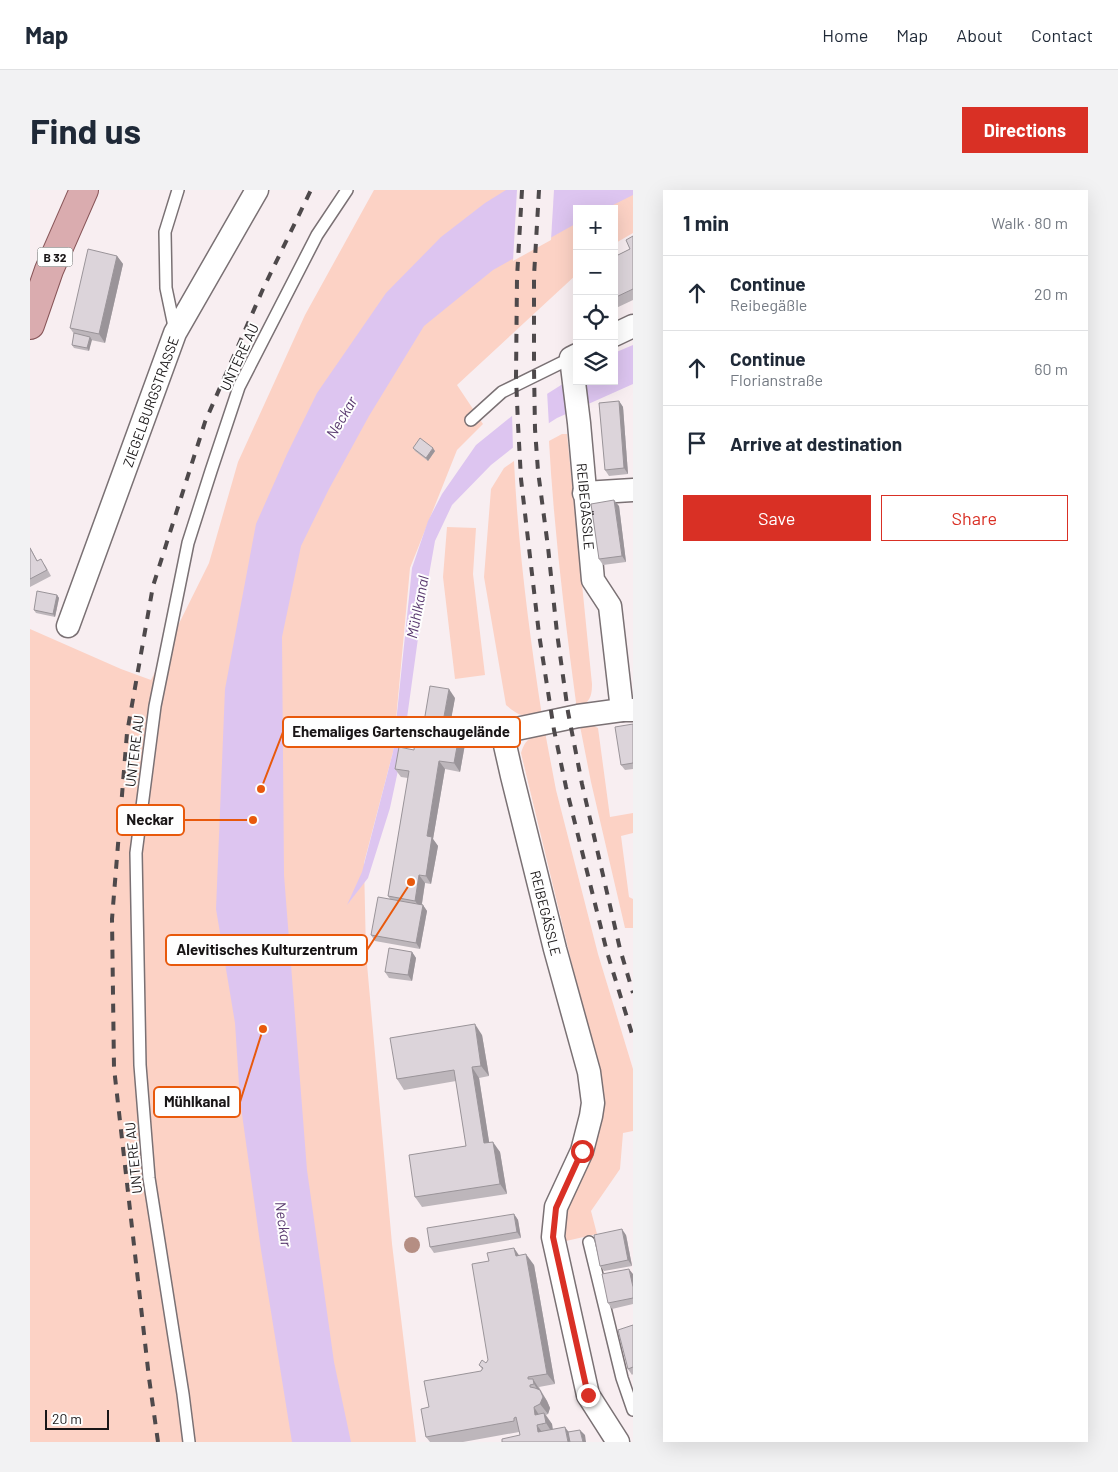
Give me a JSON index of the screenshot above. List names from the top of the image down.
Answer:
{
  "streets": {
    "main road": ["B 32"],
    "street": ["ZIEGELBURGSTRASSE", "REIBEGÄSSLE"],
    "lane": ["UNTERE AU"]
  },
  "water": ["Neckar", "Mühlkanal"],
  "places": [
    "Ehemaliges Gartenschaugelände",
    "Neckar",
    "Alevitisches Kulturzentrum",
    "Mühlkanal"
  ],
  "scale_bar": "20 m",
  "page": {
    "header": "Map",
    "nav": [
      "Home",
      "Map",
      "About",
      "Contact"
    ],
    "buttons": [
      "Directions",
      ["Save", "Share"]
    ],
    "title": "Find us",
    "heading": ["1 min", "Walk · 80 m"],
    "map_buttons": ["+", "−"],
    "list": [
      ["Continue", "Reibegäßle", "20 m"],
      ["Continue", "Florianstraße", "60 m"],
      "Arrive at destination"
    ],
    "scale": "20 m"
  }
}
